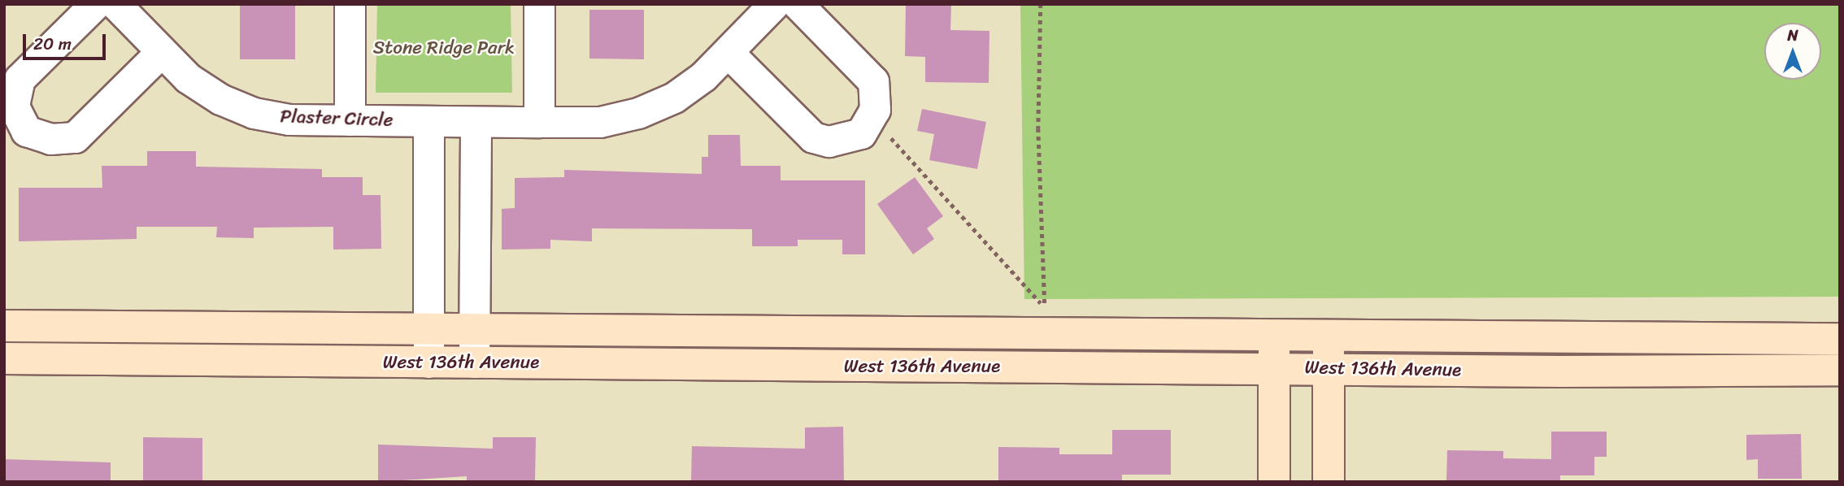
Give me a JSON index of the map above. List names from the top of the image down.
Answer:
{
  "streets": {
    "main road": ["West 136th Avenue"],
    "street": ["Plaster Circle"]
  },
  "parks": ["Stone Ridge Park"],
  "scale_bar": "20 m",
  "north": "top"
}
